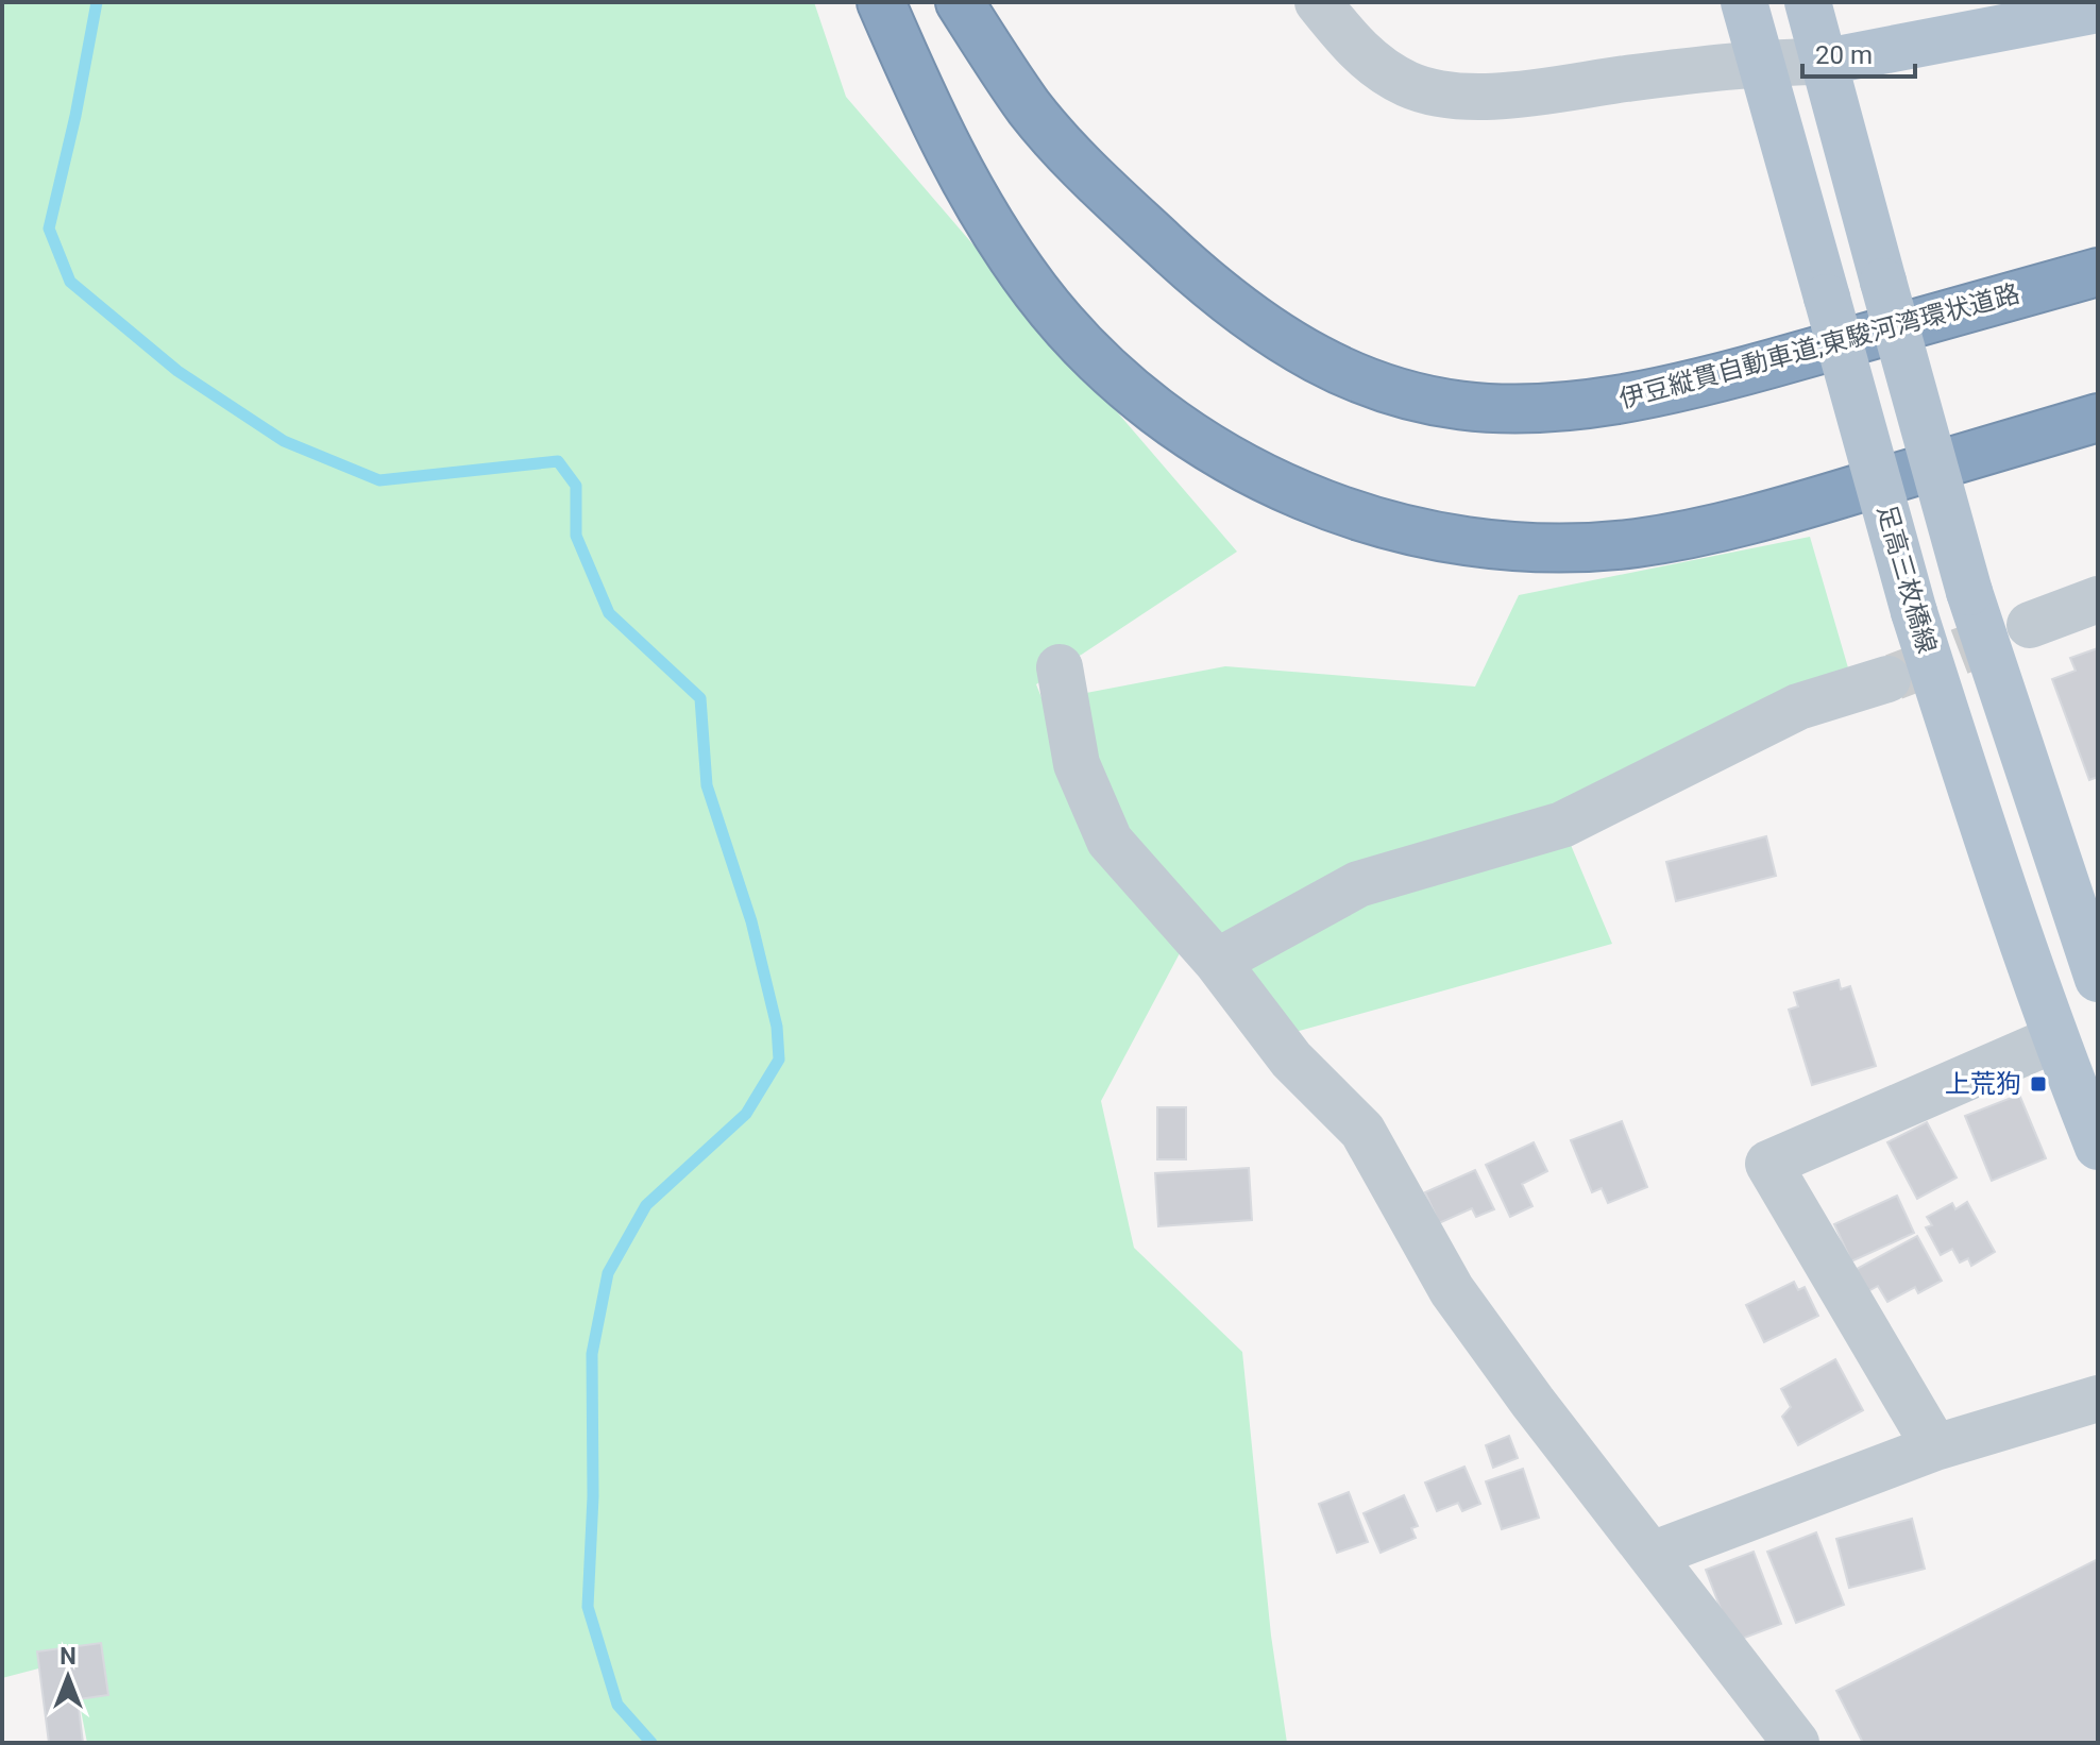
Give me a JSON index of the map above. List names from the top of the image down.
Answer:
{
  "streets": {
    "highway": ["伊豆縦貫自動車道;東駿河湾環状道路"],
    "main road": ["足高三枚橋線"]
  },
  "places": {
    "transit": ["上荒狗"]
  },
  "scale_bar": "20 m",
  "north": "top"
}
